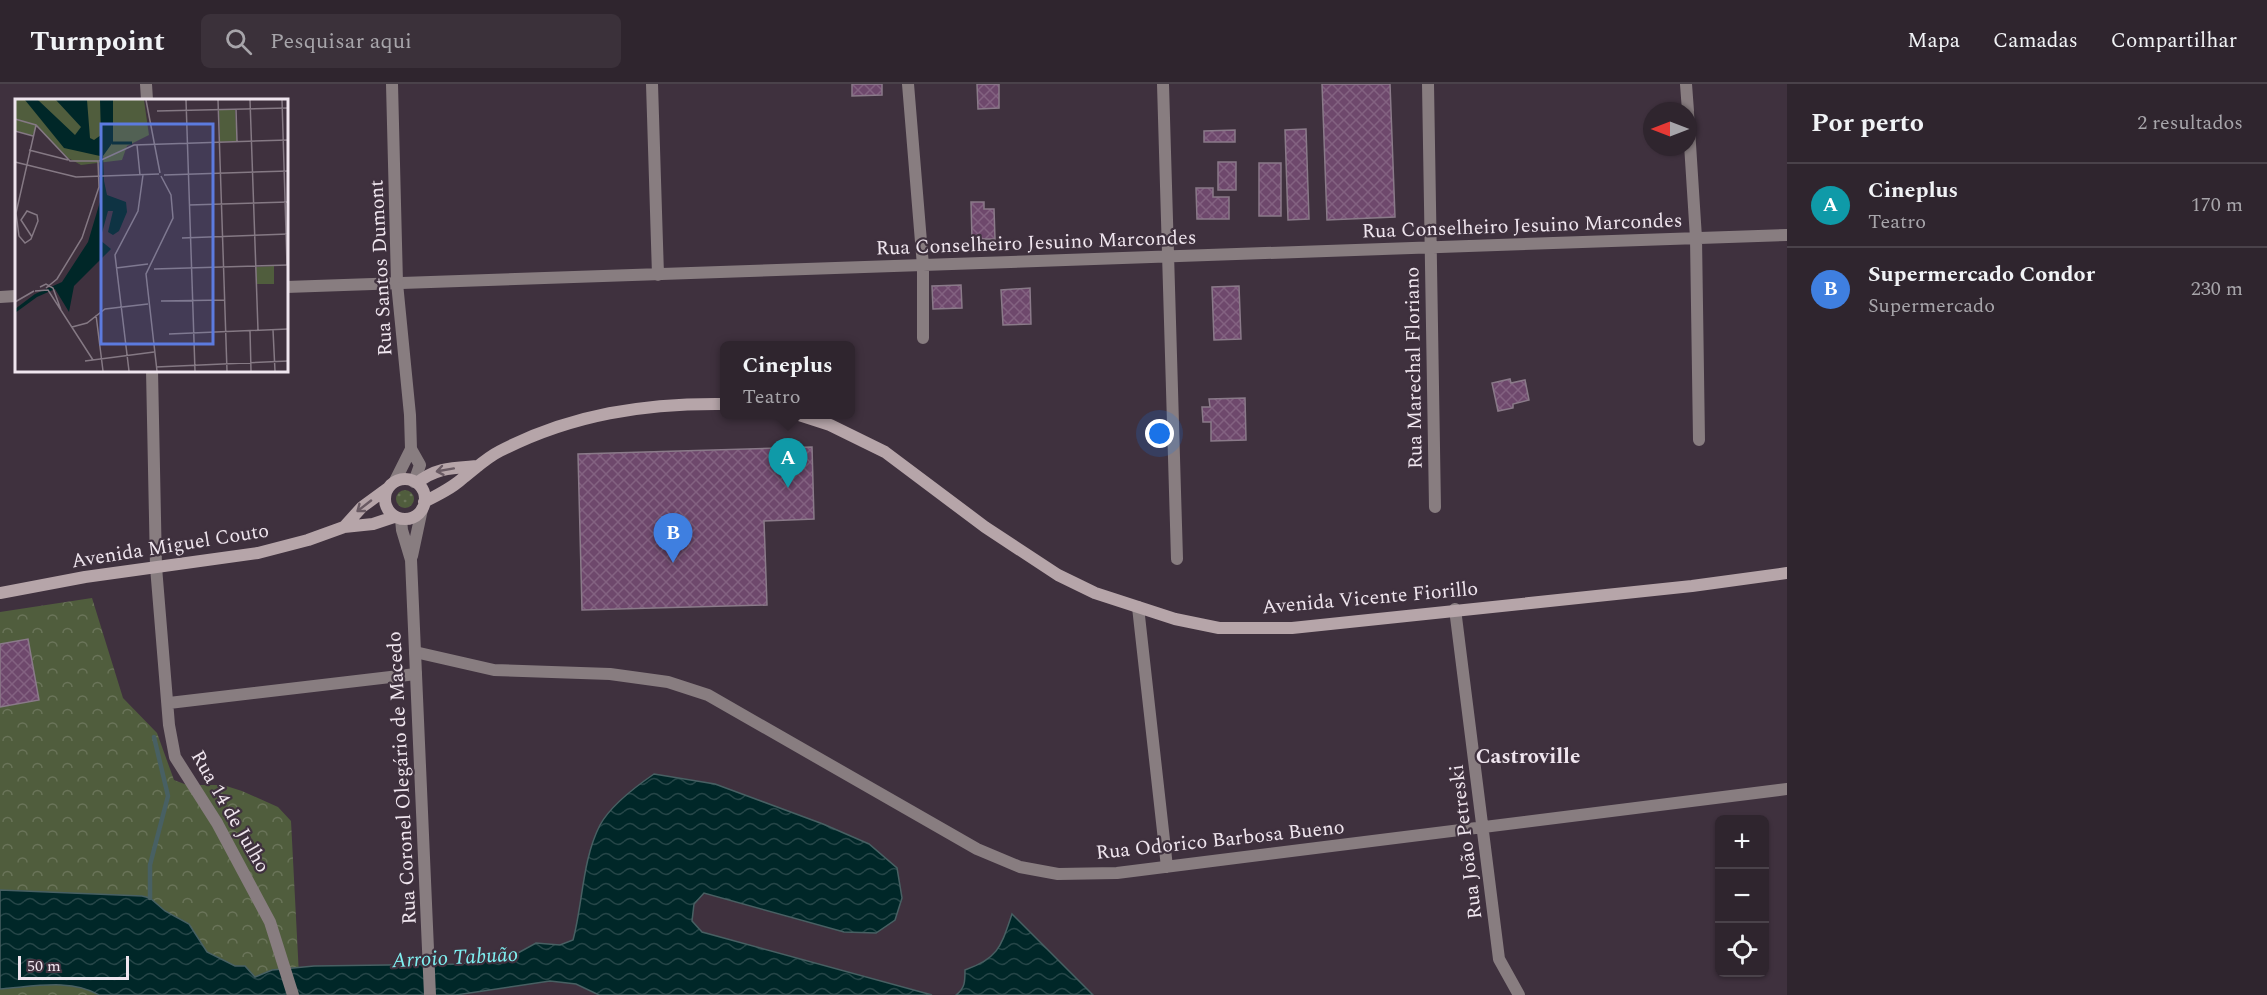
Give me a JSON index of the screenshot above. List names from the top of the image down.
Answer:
{
  "streets": {
    "main road": ["Avenida Miguel Couto", "Avenida Vicente Fiorillo"],
    "street": [
      "Rua Conselheiro Jesuino Marcondes",
      "Rua Santos Dumont",
      "Rua Marechal Floriano",
      "Rua Coronel Olegário de Macedo",
      "Rua 14 de Julho",
      "Rua Odorico Barbosa Bueno",
      "Rua João Petreski"
    ]
  },
  "crossings": [
    ["Rua Conselheiro Jesuino Marcondes", "Rua Santos Dumont"],
    ["Rua Conselheiro Jesuino Marcondes", "Rua Marechal Floriano"],
    ["Avenida Miguel Couto", "Rua 14 de Julho"],
    ["Avenida Vicente Fiorillo", "Rua João Petreski"],
    ["Rua Coronel Olegário de Macedo", "Rua Odorico Barbosa Bueno"],
    ["Rua Odorico Barbosa Bueno", "Rua João Petreski"]
  ],
  "districts": ["Castroville"],
  "water": ["Arroio Tabuão"],
  "scale_bar": "50 m",
  "north": "left",
  "page": {
    "header": "Turnpoint",
    "search": "Pesquisar aqui",
    "nav": ["Mapa", "Camadas", "Compartilhar"],
    "heading": ["Por perto", "2 resultados"],
    "list": [
      {
        "mark": "A",
        "name": "Cineplus",
        "note": "Teatro",
        "value": "170 m"
      },
      {
        "mark": "B",
        "name": "Supermercado Condor",
        "note": "Supermercado",
        "value": "230 m"
      }
    ],
    "popup": ["Cineplus", "Teatro"],
    "pins": ["A", "B"],
    "map_buttons": ["+", "−"],
    "scale": "50 m"
  }
}
